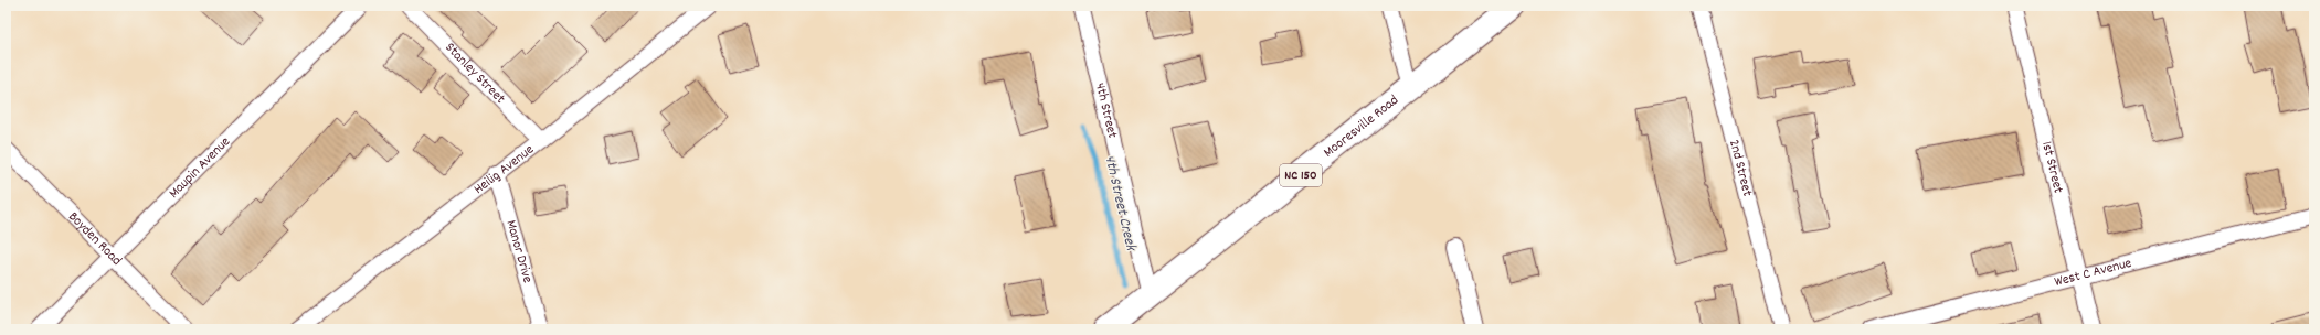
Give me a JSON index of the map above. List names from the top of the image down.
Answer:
{
  "streets": {
    "main road": ["Mooresville Road", "NC 150"],
    "street": [
      "Stanley Street",
      "4th Street",
      "Maupin Avenue",
      "2nd Street",
      "1st Street",
      "Heilig Avenue",
      "Boyden Road",
      "Manor Drive",
      "West C Avenue"
    ]
  },
  "crossings": [
    ["Stanley Street", "Heilig Avenue"],
    ["4th Street", "Mooresville Road"],
    ["Maupin Avenue", "Boyden Road"],
    ["1st Street", "West C Avenue"],
    ["Heilig Avenue", "Manor Drive"]
  ],
  "water": ["4th Street Creek"]
}
